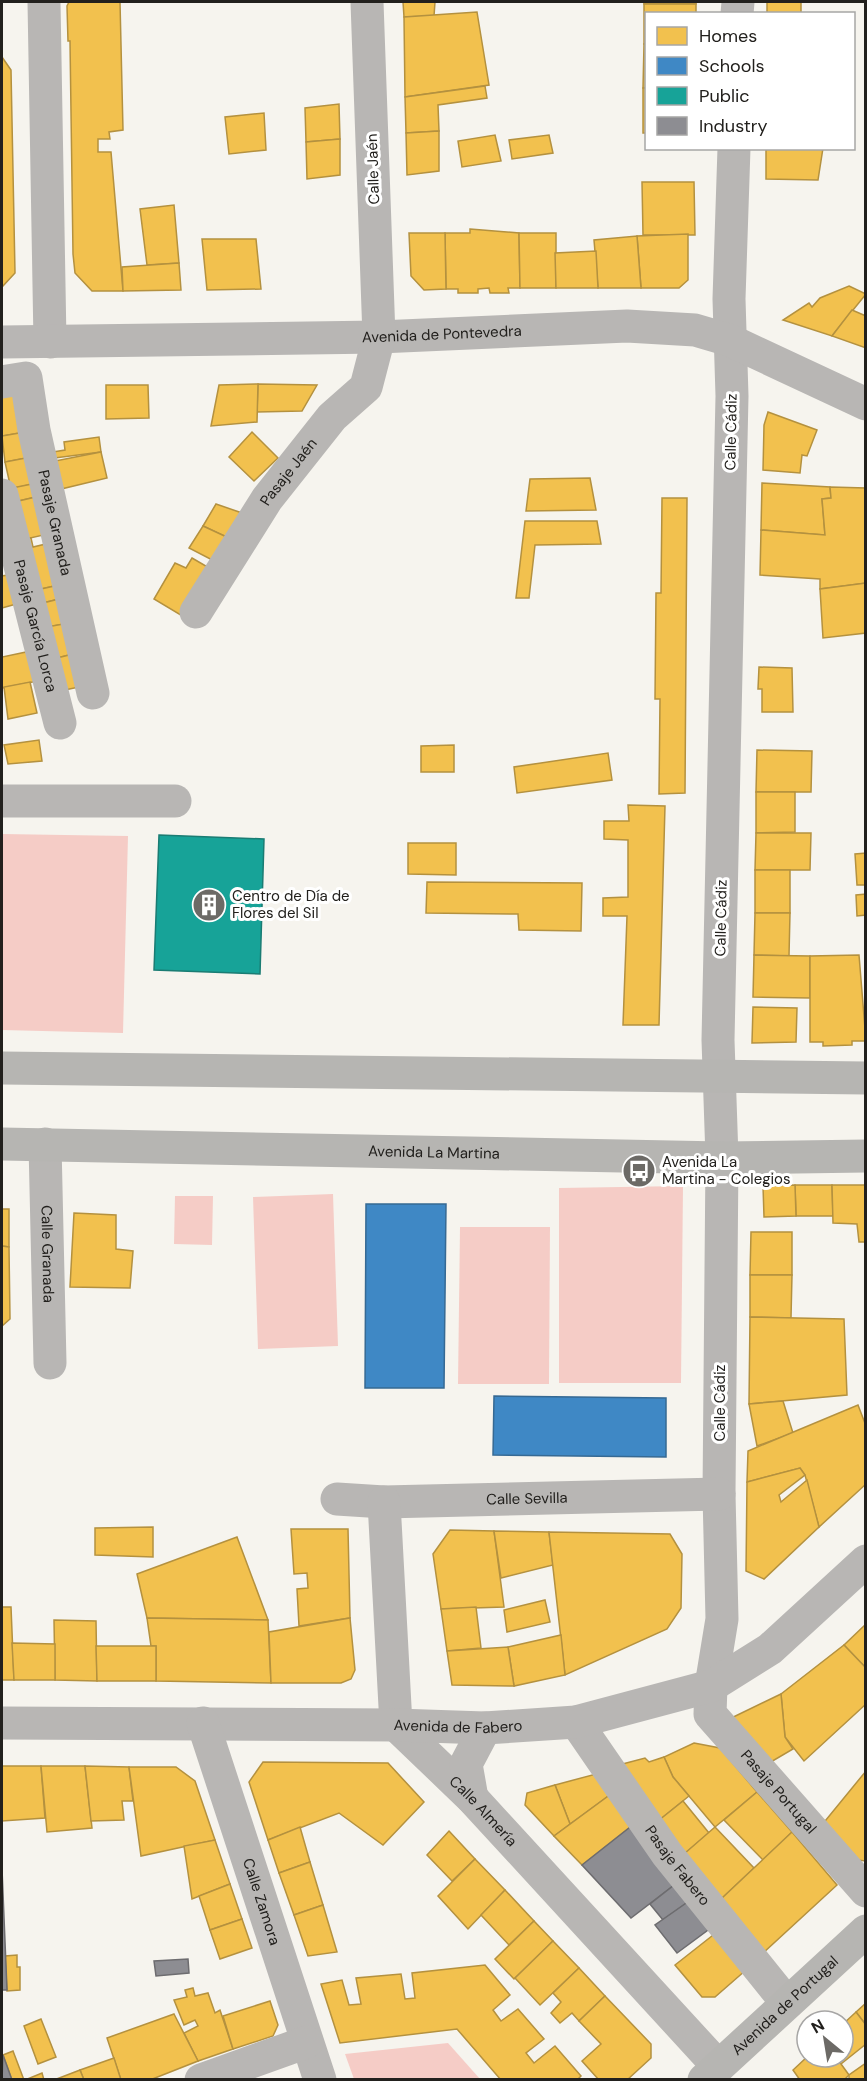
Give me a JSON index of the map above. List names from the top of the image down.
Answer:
{
  "streets": {
    "street": [
      "Calle Jaén",
      "Avenida de Pontevedra",
      "Calle Cádiz",
      "Pasaje Jaén",
      "Pasaje Granada",
      "Pasaje García Lorca",
      "Avenida La Martina",
      "Calle Granada",
      "Calle Sevilla",
      "Avenida de Fabero",
      "Pasaje Portugal",
      "Calle Almería",
      "Pasaje Fabero",
      "Calle Zamora",
      "Avenida de Portugal"
    ]
  },
  "crossings": [
    ["Calle Jaén", "Avenida de Pontevedra"],
    ["Calle Jaén", "Pasaje Jaén"],
    ["Avenida de Pontevedra", "Calle Cádiz"],
    ["Avenida de Pontevedra", "Pasaje Jaén"],
    ["Calle Cádiz", "Avenida La Martina"],
    ["Calle Cádiz", "Calle Sevilla"],
    ["Calle Cádiz", "Avenida de Fabero"],
    ["Calle Cádiz", "Pasaje Portugal"],
    ["Avenida La Martina", "Calle Granada"],
    ["Avenida de Fabero", "Pasaje Portugal"],
    ["Avenida de Fabero", "Calle Almería"],
    ["Avenida de Fabero", "Pasaje Fabero"],
    ["Avenida de Fabero", "Calle Zamora"],
    ["Calle Almería", "Avenida de Portugal"],
    ["Pasaje Fabero", "Avenida de Portugal"]
  ],
  "places": {
    "building": ["Centro de Día de Flores del Sil"],
    "bus stop": ["Avenida La Martina - Colegios"]
  },
  "legend": [
    "Homes",
    "Schools",
    "Public",
    "Industry"
  ],
  "north": "top left"
}
